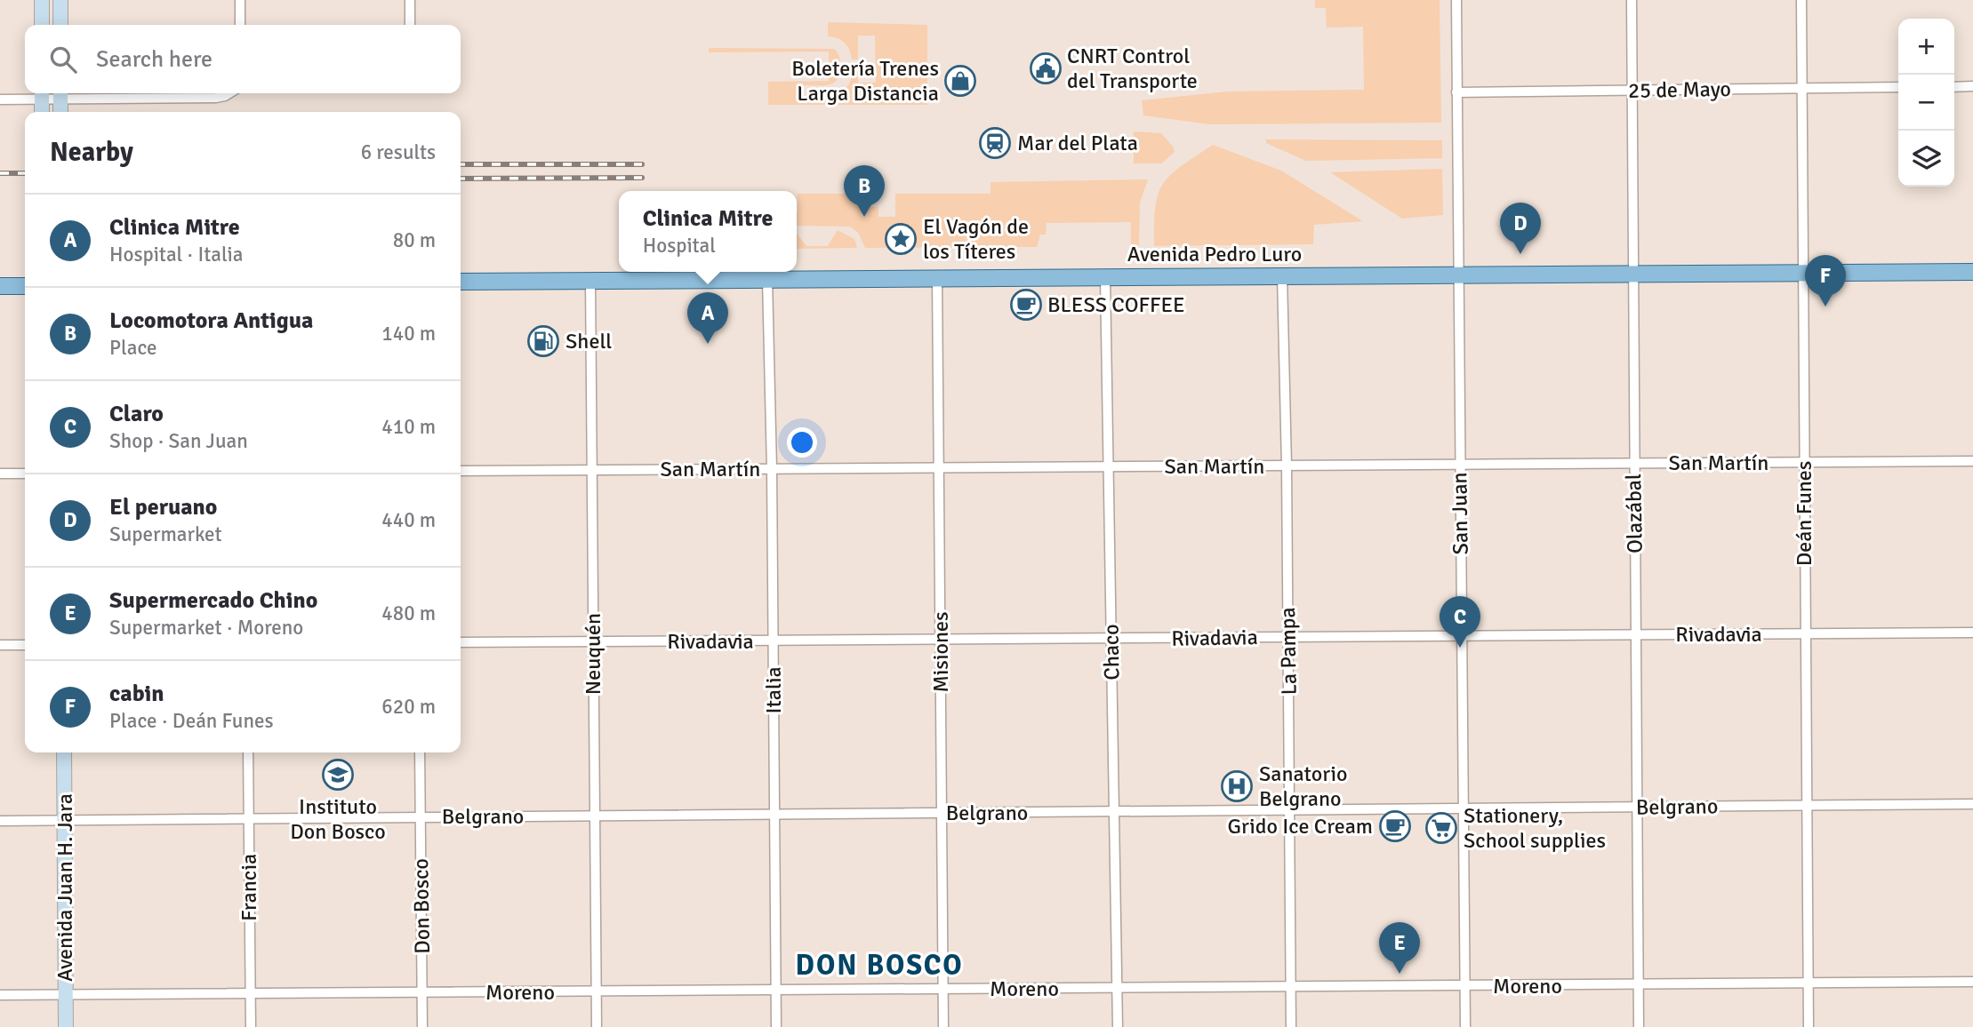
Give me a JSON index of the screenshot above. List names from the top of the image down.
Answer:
{
  "streets": {
    "main road": ["Avenida Pedro Luro", "Avenida Juan H. Jara"],
    "street": [
      "25 de Mayo",
      "San Martín",
      "San Juan",
      "Olazábal",
      "Deán Funes",
      "Rivadavia",
      "La Pampa",
      "Misiones",
      "Chaco",
      "Neuquén",
      "Italia",
      "Belgrano",
      "Francia",
      "Don Bosco",
      "Moreno"
    ]
  },
  "crossings": [
    ["25 de Mayo", "San Juan"],
    ["25 de Mayo", "Olazábal"],
    ["25 de Mayo", "Deán Funes"],
    ["Avenida Pedro Luro", "San Juan"],
    ["Avenida Pedro Luro", "Olazábal"],
    ["Avenida Pedro Luro", "Deán Funes"],
    ["Avenida Pedro Luro", "La Pampa"],
    ["Avenida Pedro Luro", "Misiones"],
    ["Avenida Pedro Luro", "Chaco"],
    ["Avenida Pedro Luro", "Neuquén"],
    ["Avenida Pedro Luro", "Italia"],
    ["San Martín", "San Juan"],
    ["San Martín", "Olazábal"],
    ["San Martín", "Deán Funes"],
    ["San Martín", "La Pampa"],
    ["San Martín", "Misiones"],
    ["San Martín", "Chaco"],
    ["San Martín", "Neuquén"],
    ["San Martín", "Italia"],
    ["San Juan", "Rivadavia"],
    ["San Juan", "Belgrano"],
    ["San Juan", "Moreno"],
    ["Olazábal", "Rivadavia"],
    ["Olazábal", "Belgrano"],
    ["Olazábal", "Moreno"],
    ["Deán Funes", "Rivadavia"],
    ["Deán Funes", "Belgrano"],
    ["Deán Funes", "Moreno"],
    ["Rivadavia", "La Pampa"],
    ["Rivadavia", "Misiones"],
    ["Rivadavia", "Chaco"],
    ["Rivadavia", "Neuquén"],
    ["Rivadavia", "Italia"],
    ["La Pampa", "Belgrano"],
    ["La Pampa", "Moreno"],
    ["Misiones", "Belgrano"],
    ["Misiones", "Moreno"],
    ["Chaco", "Belgrano"],
    ["Chaco", "Moreno"],
    ["Neuquén", "Belgrano"],
    ["Neuquén", "Moreno"],
    ["Italia", "Belgrano"],
    ["Italia", "Moreno"],
    ["Belgrano", "Avenida Juan H. Jara"],
    ["Belgrano", "Francia"],
    ["Belgrano", "Don Bosco"],
    ["Avenida Juan H. Jara", "Moreno"],
    ["Francia", "Moreno"],
    ["Don Bosco", "Moreno"]
  ],
  "districts": ["DON BOSCO"],
  "places": {
    "public building": ["CNRT Control del Transporte"],
    "shop": ["Boletería Trenes Larga Distancia"],
    "station": ["Mar del Plata"],
    "place": ["El Vagón de los Títeres"],
    "cafe": ["BLESS COFFEE", "Grido Ice Cream"],
    "fuel station": ["Shell"],
    "school or university": ["Instituto Don Bosco"],
    "hospital": ["Sanatorio Belgrano"],
    "supermarket": ["Stationery, School supplies"]
  },
  "page": {
    "map_buttons": ["+", "−"],
    "search": "Search here",
    "heading": ["Nearby", "6 results"],
    "pins": [
      "B",
      "D",
      "F",
      "A",
      "C",
      "E"
    ],
    "popup": ["Clinica Mitre", "Hospital"],
    "list": [
      {
        "mark": "A",
        "name": "Clinica Mitre",
        "note": "Hospital · Italia",
        "value": "80 m"
      },
      {
        "mark": "B",
        "name": "Locomotora Antigua",
        "note": "Place",
        "value": "140 m"
      },
      {
        "mark": "C",
        "name": "Claro",
        "note": "Shop · San Juan",
        "value": "410 m"
      },
      {
        "mark": "D",
        "name": "El peruano",
        "note": "Supermarket",
        "value": "440 m"
      },
      {
        "mark": "E",
        "name": "Supermercado Chino",
        "note": "Supermarket · Moreno",
        "value": "480 m"
      },
      {
        "mark": "F",
        "name": "cabin",
        "note": "Place · Deán Funes",
        "value": "620 m"
      }
    ]
  }
}
